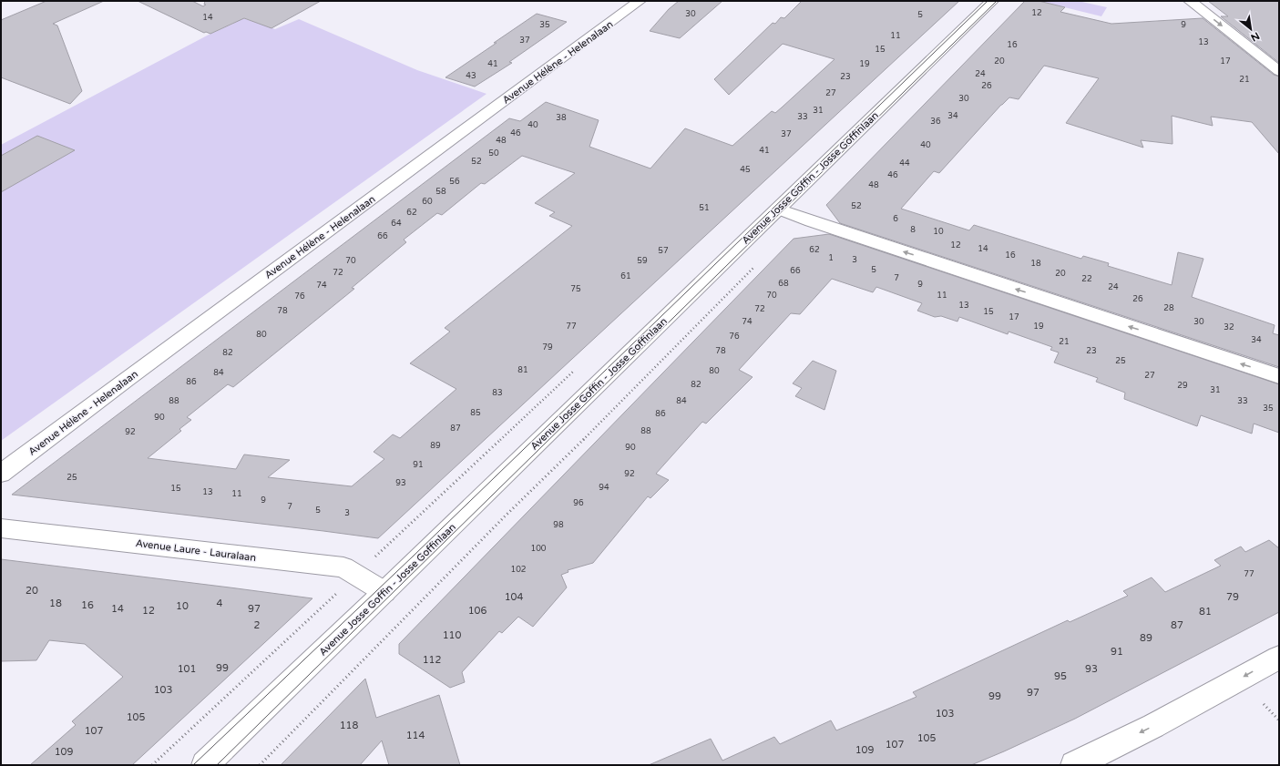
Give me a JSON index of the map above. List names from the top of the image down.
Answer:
{
  "streets": {
    "street": ["Avenue Hélène - Helenalaan", "Avenue Josse Goffin - Josse Goffinlaan", "Avenue Laure - Lauralaan"]
  },
  "crossings": [
    ["Avenue Josse Goffin - Josse Goffinlaan", "Avenue Laure - Lauralaan"]
  ],
  "house_numbers": [
    "12",
    "30",
    "5",
    "14",
    "35",
    "9",
    "11",
    "37",
    "13",
    "16",
    "15",
    "20",
    "17",
    "41",
    "19",
    "24",
    "43",
    "23",
    "21",
    "26",
    "27",
    "30",
    "31",
    "34",
    "33",
    "38",
    "36",
    "40",
    "46",
    "37",
    "48",
    "40",
    "41",
    "50",
    "52",
    "44",
    "45",
    "46",
    "56",
    "48",
    "58",
    "60",
    "52",
    "51",
    "62",
    "6",
    "64",
    "8",
    "10",
    "66",
    "12",
    "14",
    "62",
    "57",
    "16",
    "1",
    "3",
    "70",
    "59",
    "18",
    "5",
    "66",
    "72",
    "20",
    "61",
    "7",
    "22",
    "68",
    "9",
    "74",
    "24",
    "75",
    "70",
    "11",
    "76",
    "26",
    "13",
    "28",
    "72",
    "78",
    "15",
    "17",
    "74",
    "30",
    "77",
    "19",
    "32",
    "80",
    "76",
    "34",
    "21",
    "79",
    "78",
    "23",
    "82",
    "25",
    "81",
    "80",
    "84",
    "27",
    "86",
    "82",
    "29",
    "31",
    "83",
    "88",
    "84",
    "33",
    "35",
    "85",
    "86",
    "90",
    "87",
    "88",
    "92",
    "89",
    "90",
    "91",
    "92",
    "25",
    "93",
    "94",
    "15",
    "13",
    "11",
    "9",
    "96",
    "7",
    "5",
    "3",
    "98",
    "100",
    "102",
    "77",
    "20",
    "104",
    "79",
    "18",
    "4",
    "16",
    "10",
    "14",
    "97",
    "12",
    "106",
    "81",
    "2",
    "87",
    "110",
    "89",
    "91",
    "112",
    "99",
    "101",
    "93",
    "95",
    "103",
    "97",
    "99",
    "103",
    "105",
    "118",
    "107",
    "114",
    "105",
    "107",
    "109",
    "109"
  ],
  "north": "bottom right"
}
